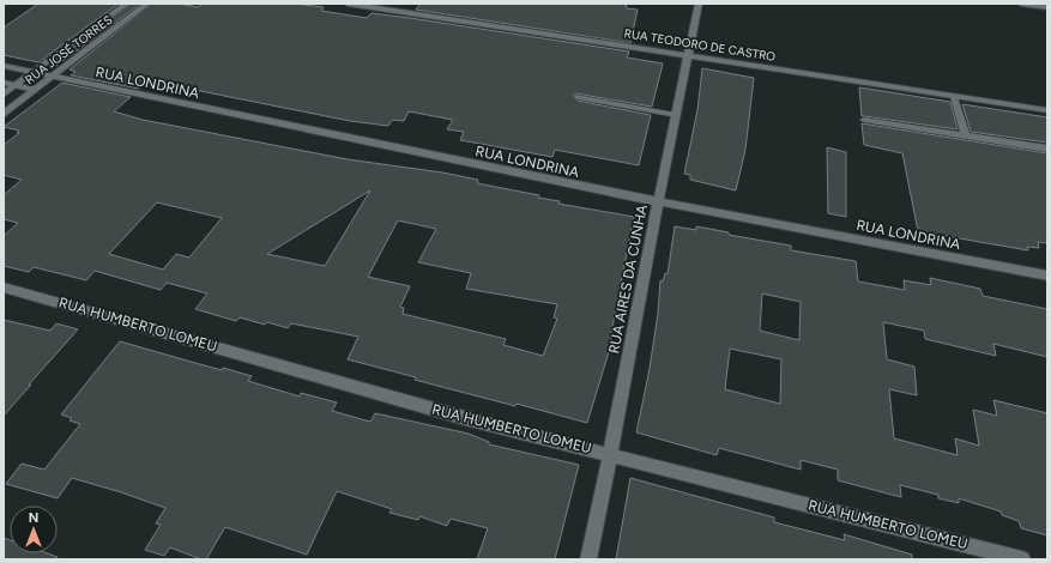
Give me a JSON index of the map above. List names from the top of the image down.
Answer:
{
  "streets": {
    "street": [
      "RUA TEODORO DE CASTRO",
      "RUA JOSÉ TORRES",
      "RUA LONDRINA",
      "RUA AIRES DA CUNHA",
      "RUA HUMBERTO LOMEU"
    ]
  },
  "crossings": [
    ["RUA TEODORO DE CASTRO", "RUA AIRES DA CUNHA"],
    ["RUA JOSÉ TORRES", "RUA LONDRINA"],
    ["RUA LONDRINA", "RUA AIRES DA CUNHA"],
    ["RUA AIRES DA CUNHA", "RUA HUMBERTO LOMEU"]
  ],
  "north": "top"
}
